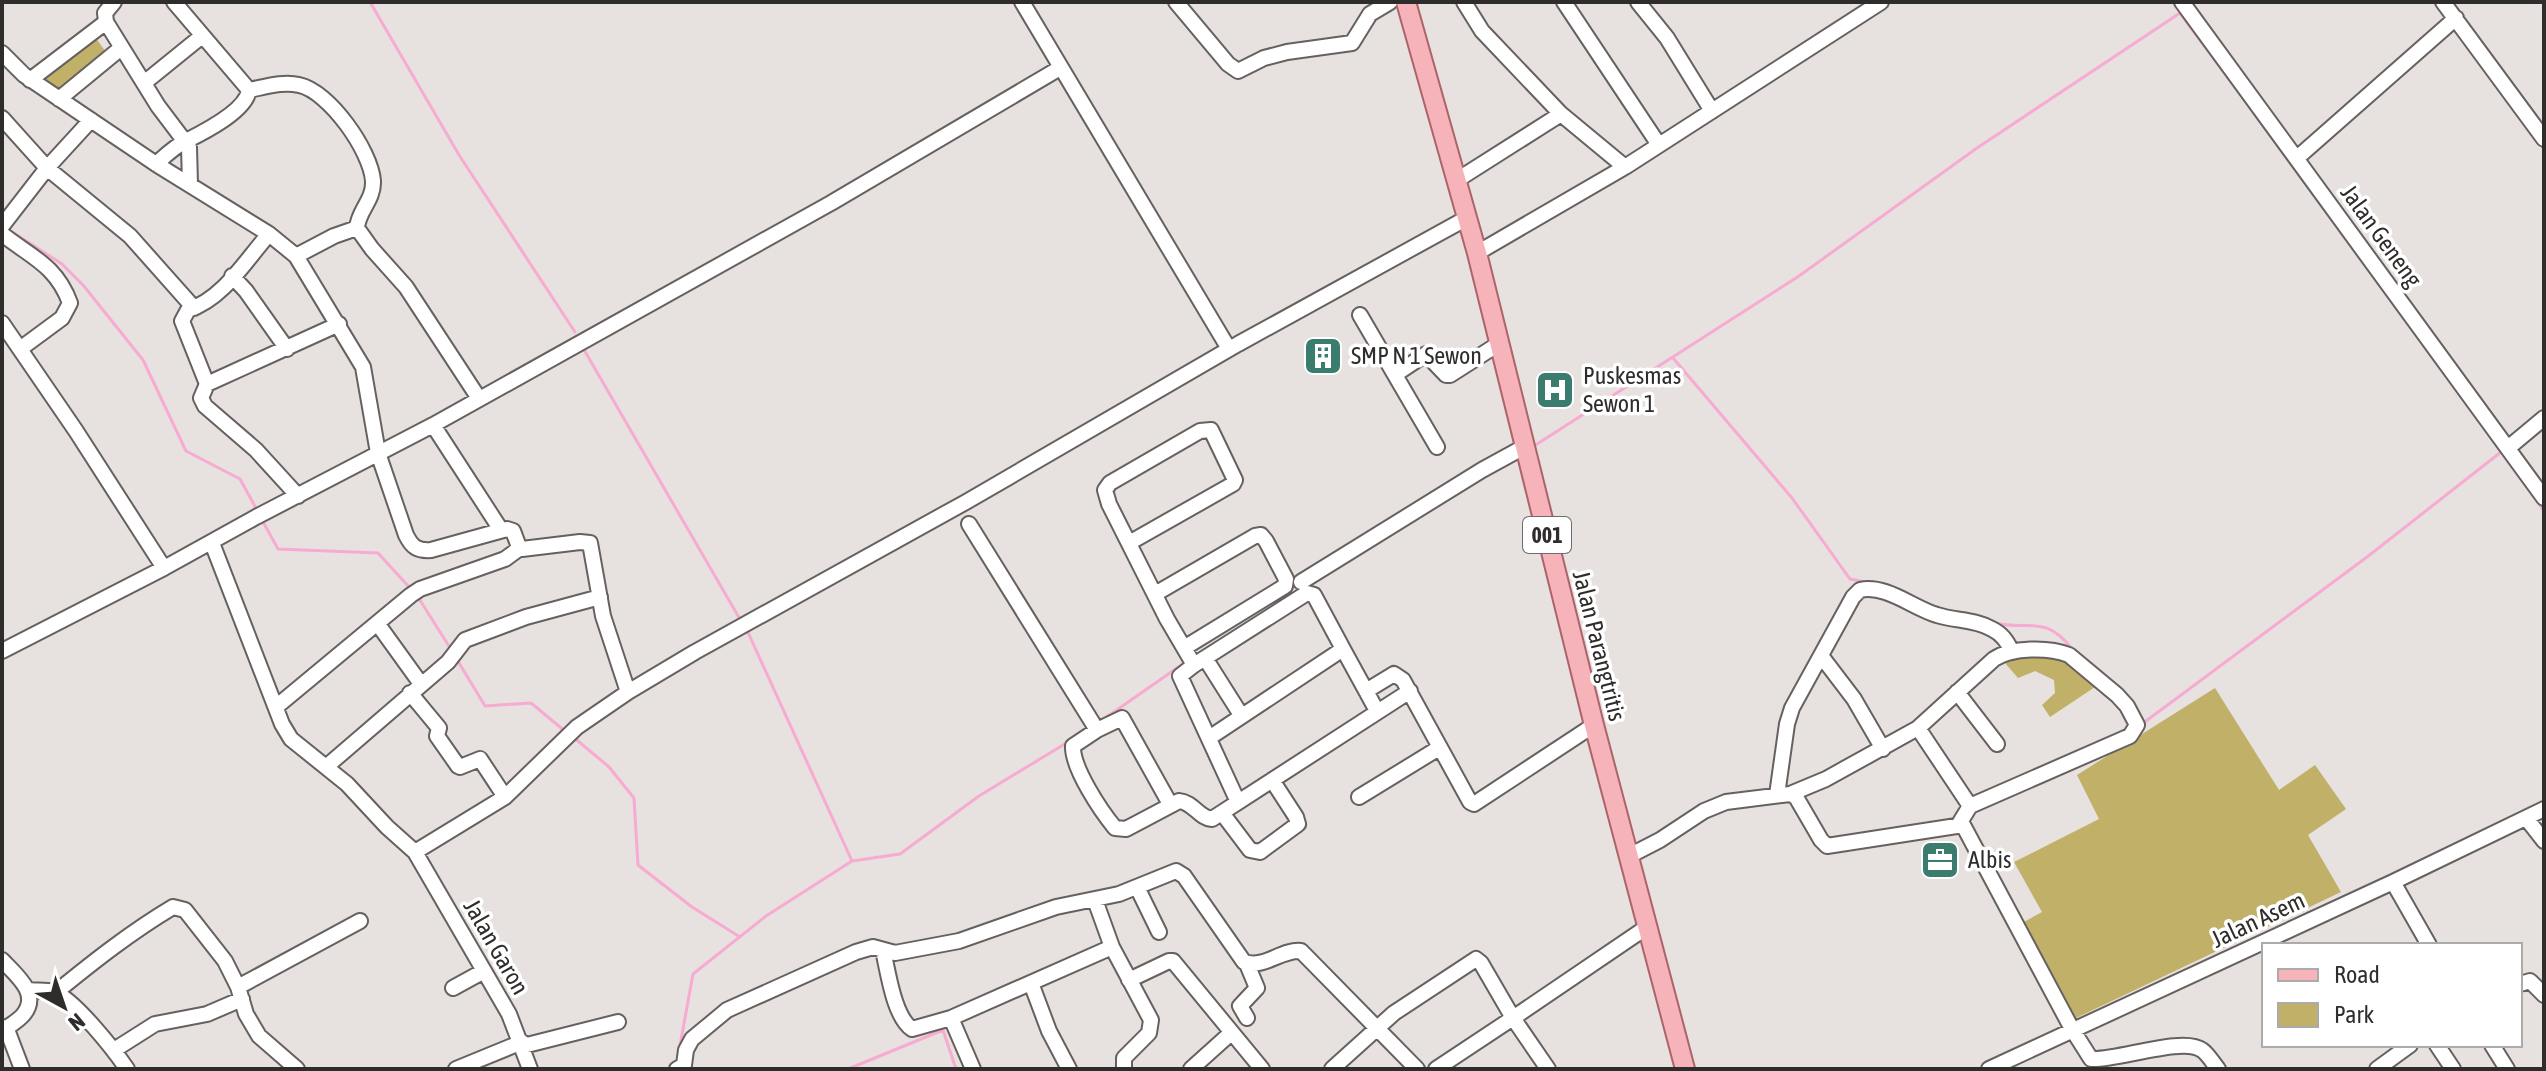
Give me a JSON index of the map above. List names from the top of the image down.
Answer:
{
  "streets": {
    "main road": ["001", "Jalan Parangtritis"],
    "street": ["Jalan Geneng", "Jalan Asem", "Jalan Garon"]
  },
  "places": {
    "building": ["SMP N 1 Sewon"],
    "hospital": ["Puskesmas Sewon 1"],
    "office": ["Albis"]
  },
  "legend": ["Road", "Park"],
  "north": "bottom right"
}
